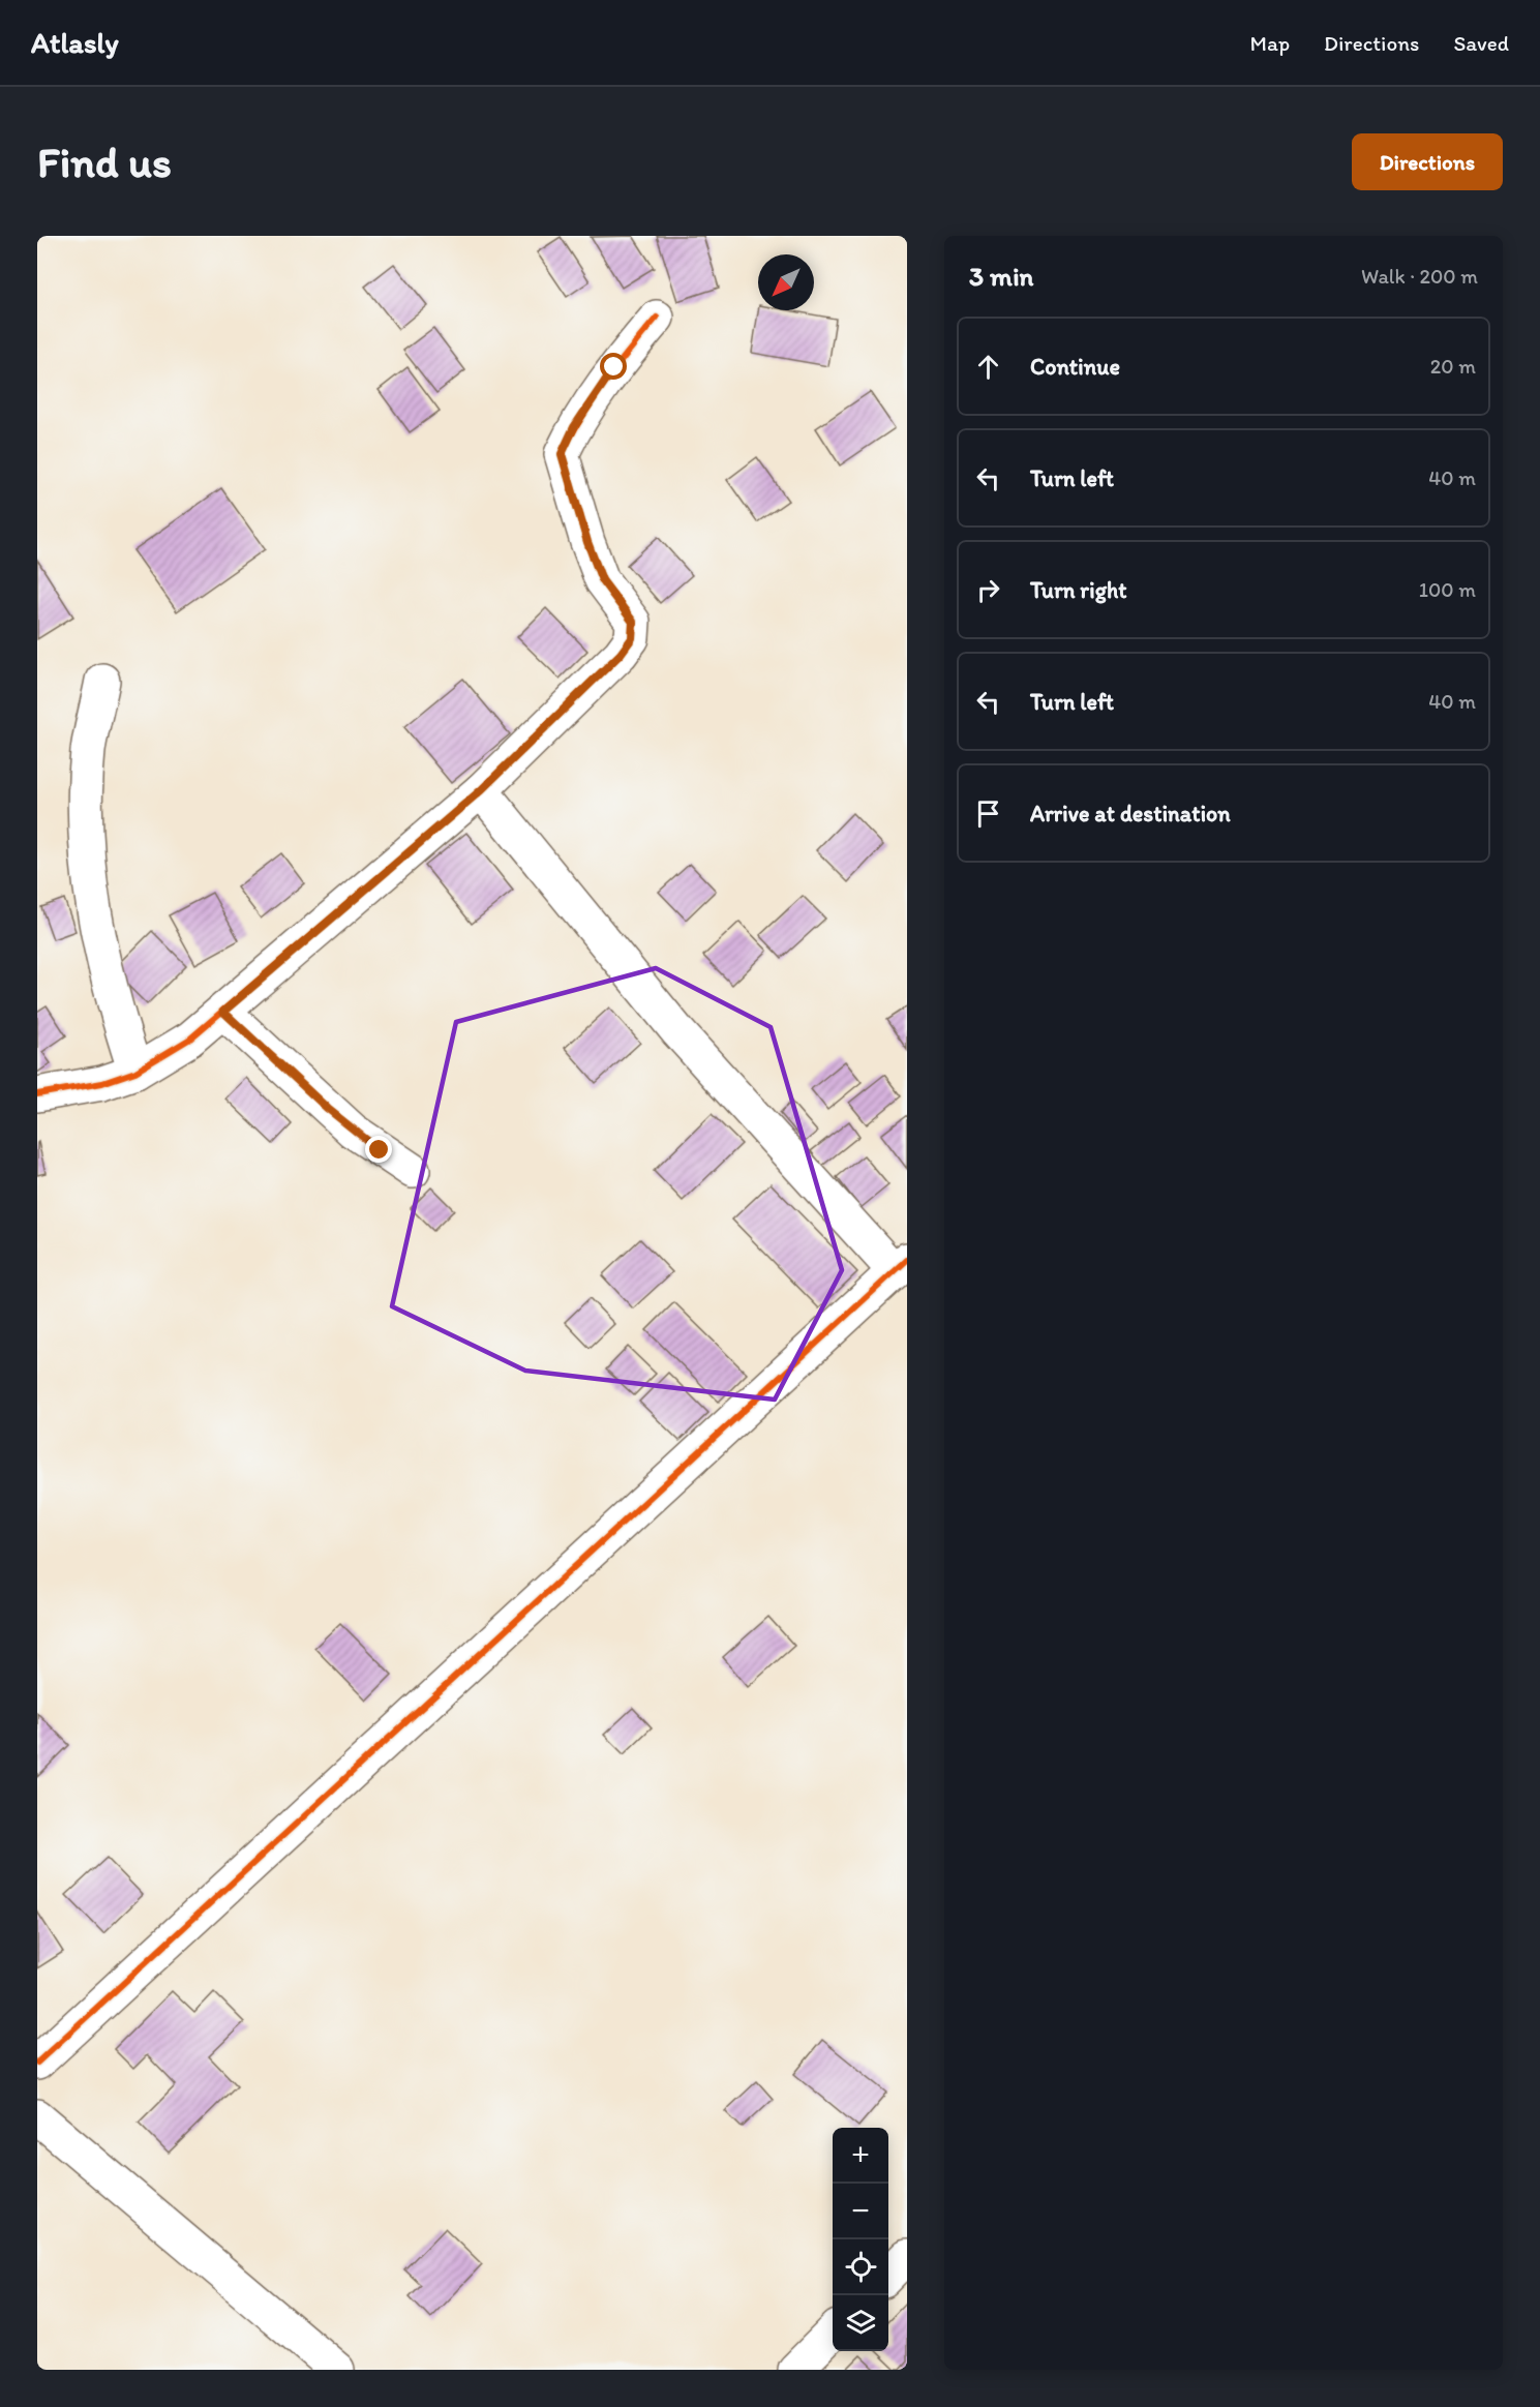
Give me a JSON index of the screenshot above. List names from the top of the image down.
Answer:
{
  "north": "bottom left",
  "page": {
    "header": "Atlasly",
    "nav": ["Map", "Directions", "Saved"],
    "buttons": "Directions",
    "title": "Find us",
    "heading": ["3 min", "Walk · 200 m"],
    "list": [
      ["Continue", "20 m"],
      ["Turn left", "40 m"],
      ["Turn right", "100 m"],
      ["Turn left", "40 m"],
      "Arrive at destination"
    ],
    "map_buttons": ["+", "−"]
  }
}
